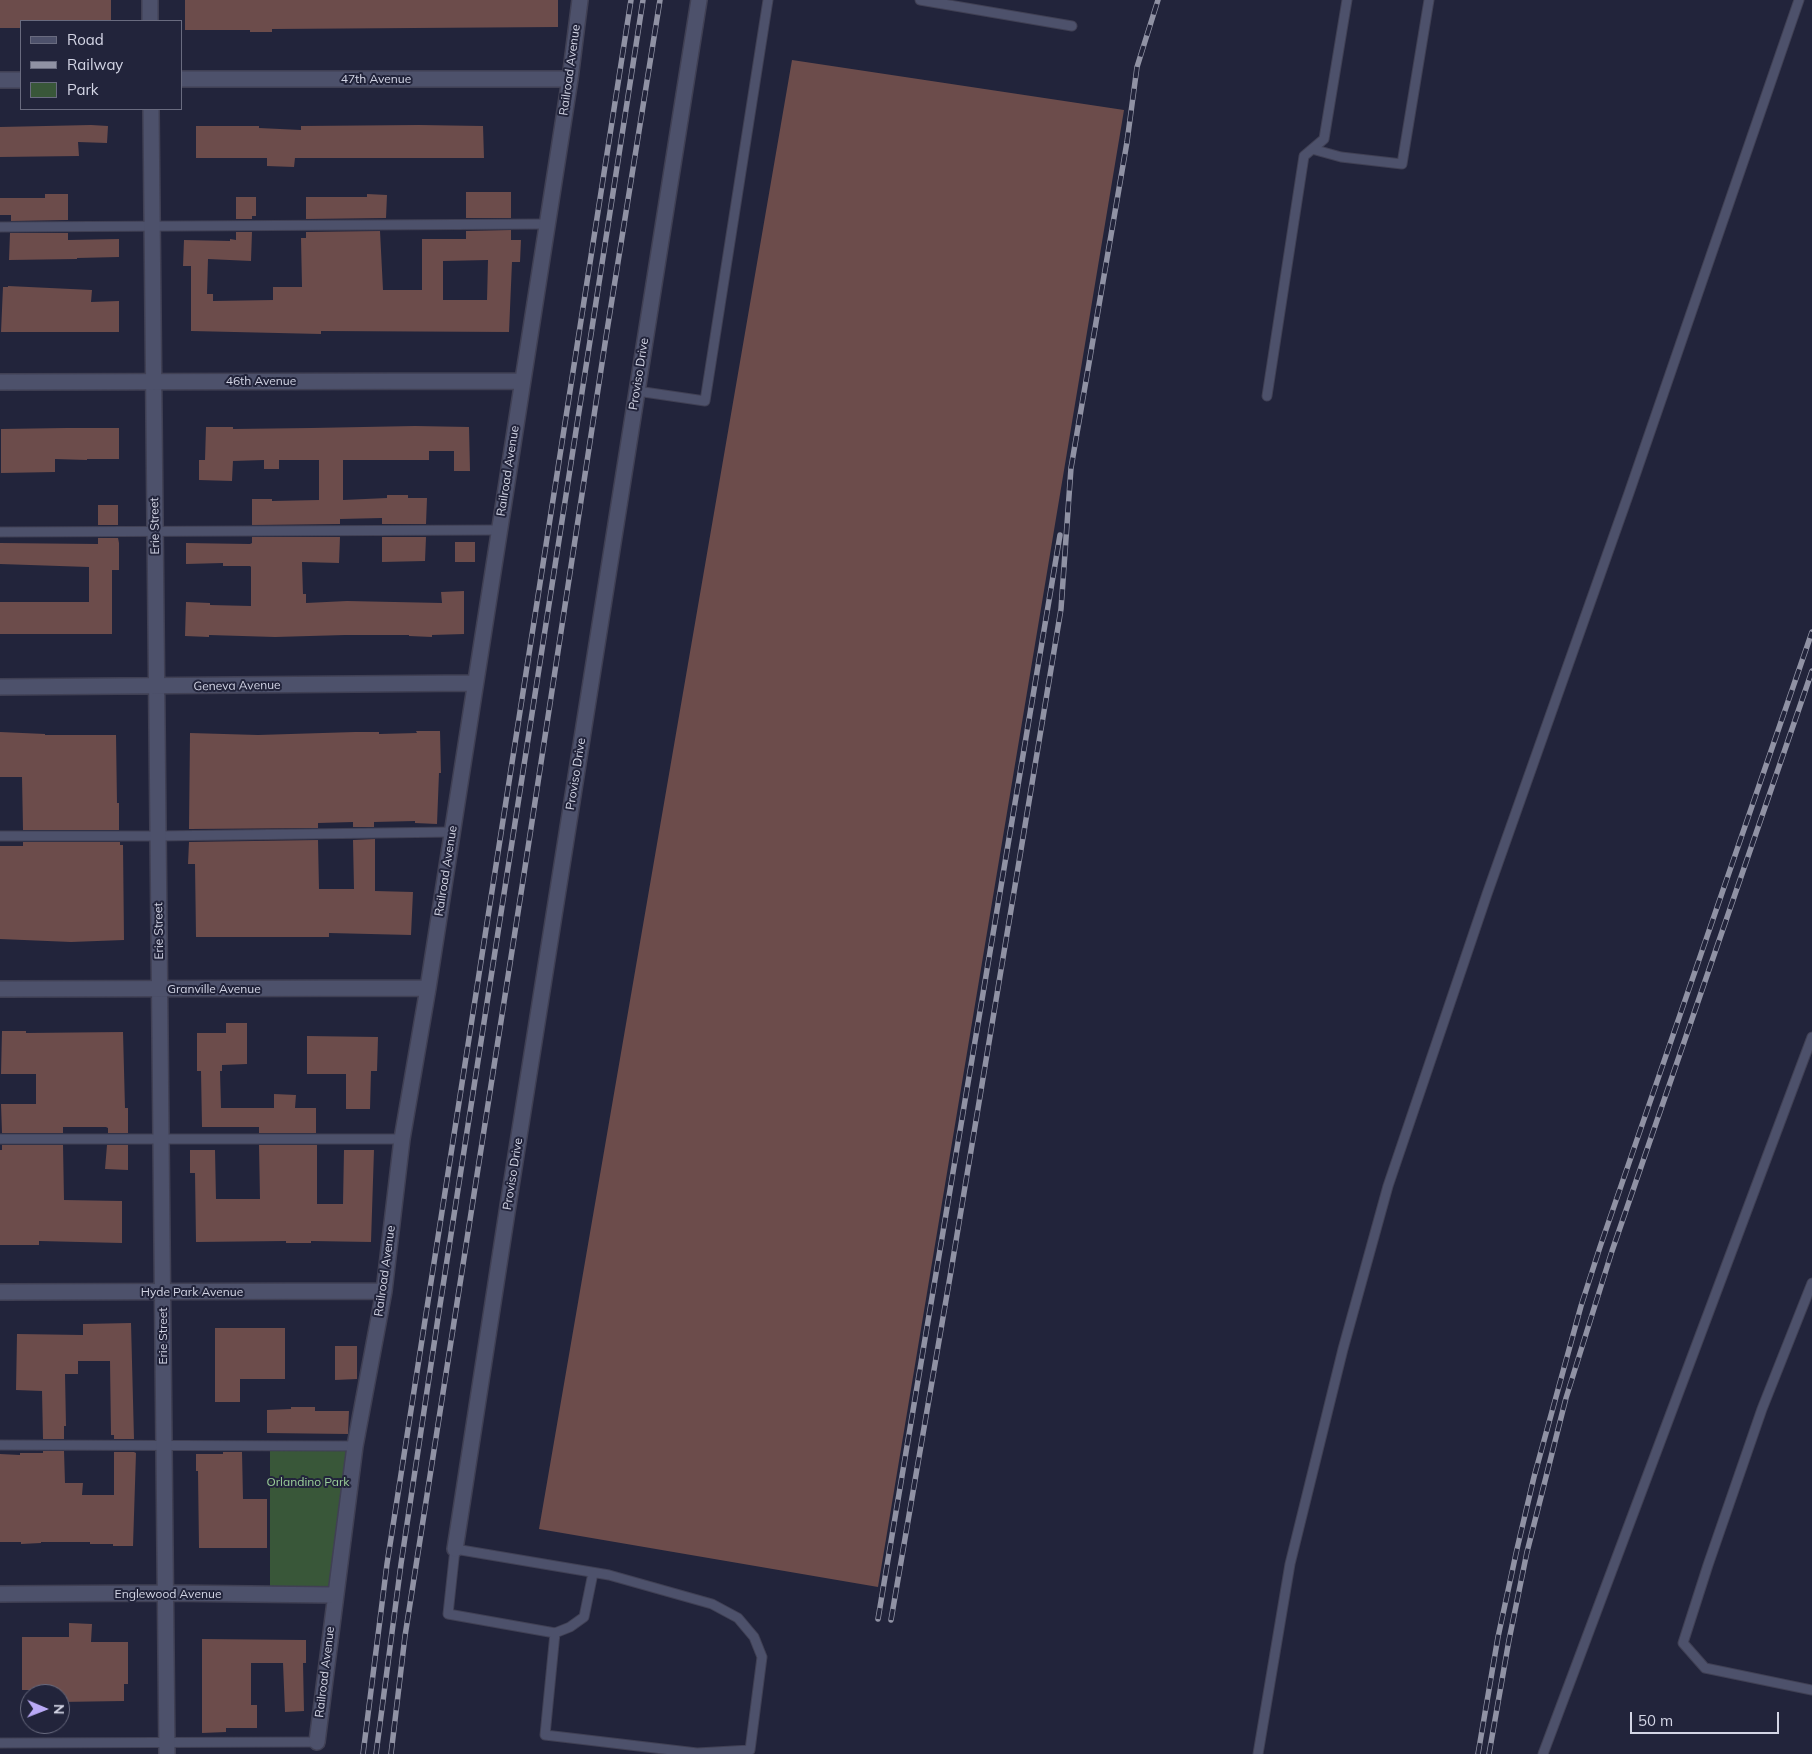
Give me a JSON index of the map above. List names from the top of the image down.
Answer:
{
  "streets": {
    "street": [
      "Railroad Avenue",
      "47th Avenue",
      "Proviso Drive",
      "46th Avenue",
      "Erie Street",
      "Geneva Avenue",
      "Granville Avenue",
      "Hyde Park Avenue",
      "Englewood Avenue"
    ]
  },
  "crossings": [
    ["Railroad Avenue", "47th Avenue"],
    ["Railroad Avenue", "46th Avenue"],
    ["Railroad Avenue", "Geneva Avenue"],
    ["Railroad Avenue", "Granville Avenue"],
    ["Railroad Avenue", "Hyde Park Avenue"],
    ["Railroad Avenue", "Englewood Avenue"],
    ["46th Avenue", "Erie Street"],
    ["Erie Street", "Geneva Avenue"],
    ["Erie Street", "Granville Avenue"],
    ["Erie Street", "Hyde Park Avenue"],
    ["Erie Street", "Englewood Avenue"]
  ],
  "parks": ["Orlandino Park"],
  "legend": ["Road", "Railway", "Park"],
  "scale_bar": "50 m",
  "north": "right"
}
